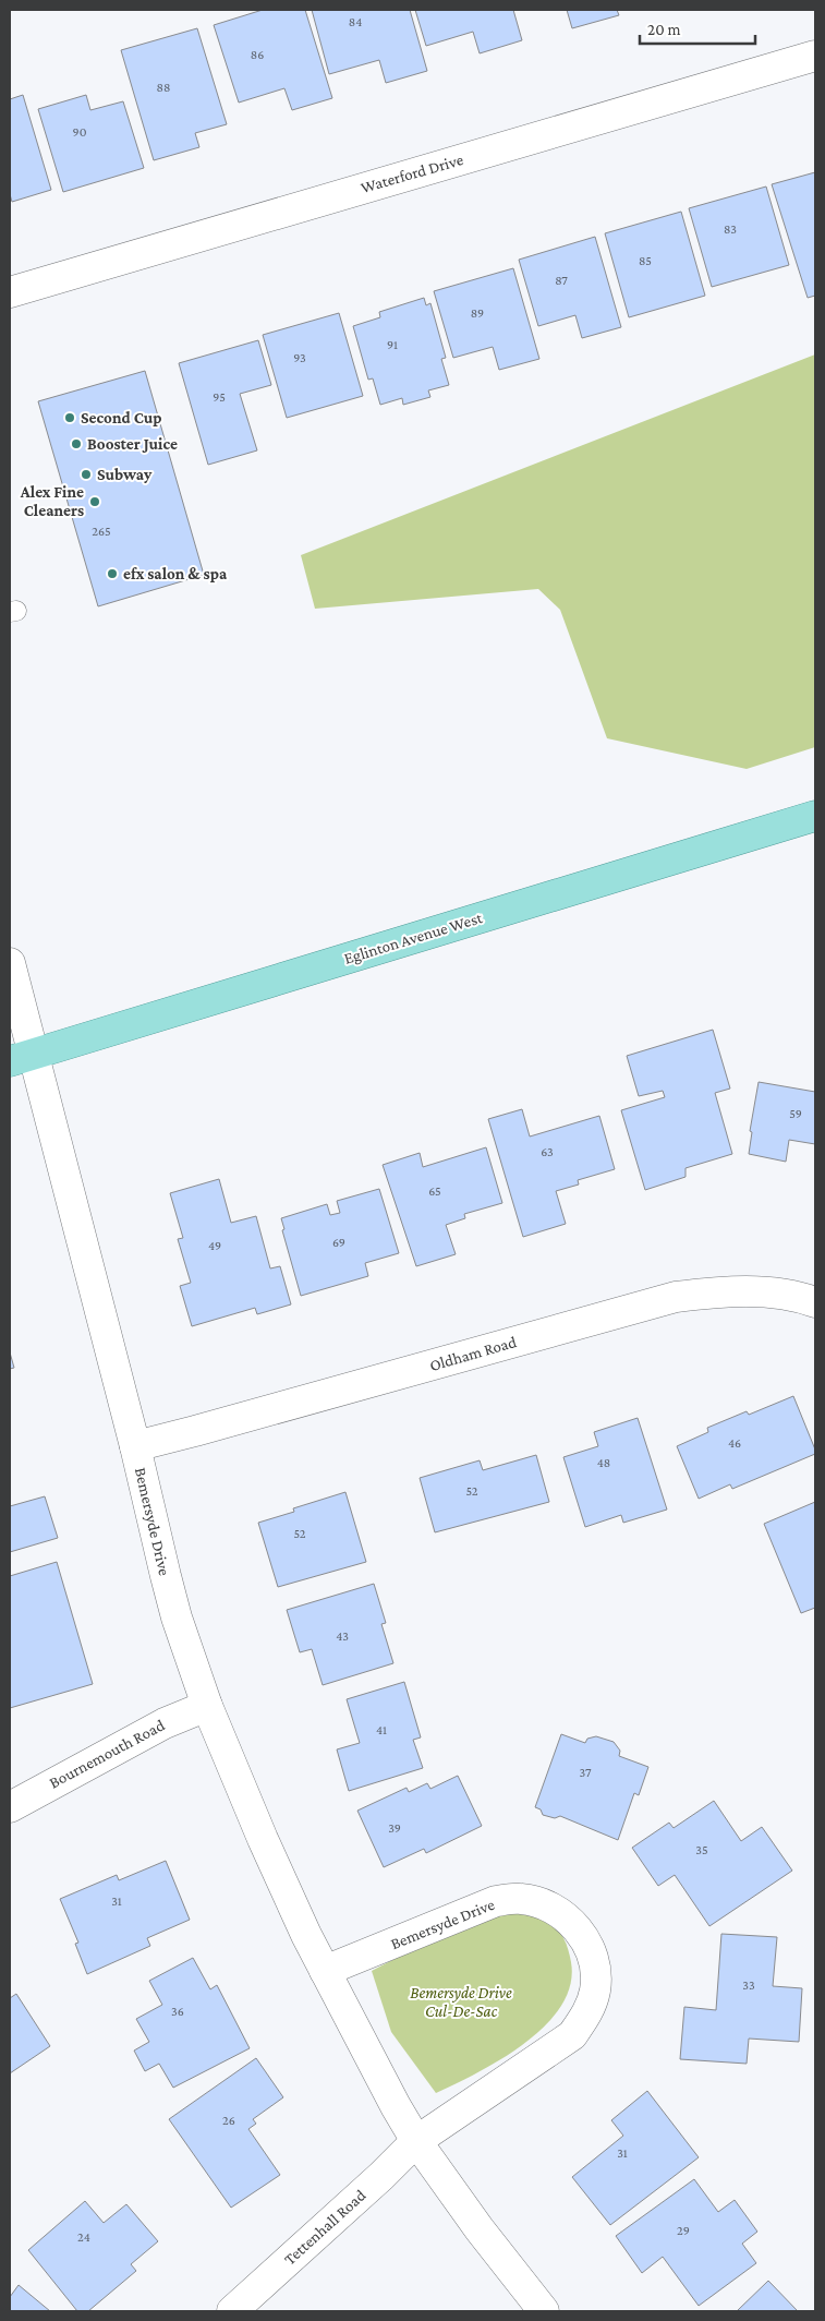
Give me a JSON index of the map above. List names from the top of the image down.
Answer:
{
  "streets": {
    "main road": ["Eglinton Avenue West"],
    "street": [
      "Waterford Drive",
      "Oldham Road",
      "Bemersyde Drive",
      "Bournemouth Road",
      "Tettenhall Road"
    ]
  },
  "crossings": [
    ["Eglinton Avenue West", "Bemersyde Drive"],
    ["Oldham Road", "Bemersyde Drive"],
    ["Bemersyde Drive", "Bournemouth Road"],
    ["Bemersyde Drive", "Tettenhall Road"]
  ],
  "parks": ["Bemersyde Drive Cul-De-Sac"],
  "places": [
    "Second Cup",
    "Booster Juice",
    "Subway",
    "Alex Fine Cleaners",
    "efx salon & spa"
  ],
  "house_numbers": [
    "84",
    "86",
    "88",
    "90",
    "83",
    "85",
    "87",
    "89",
    "91",
    "93",
    "95",
    "265",
    "59",
    "63",
    "65",
    "69",
    "49",
    "46",
    "48",
    "52",
    "52",
    "43",
    "41",
    "37",
    "39",
    "35",
    "31",
    "33",
    "36",
    "26",
    "31",
    "29",
    "24"
  ],
  "scale_bar": "20 m"
}
